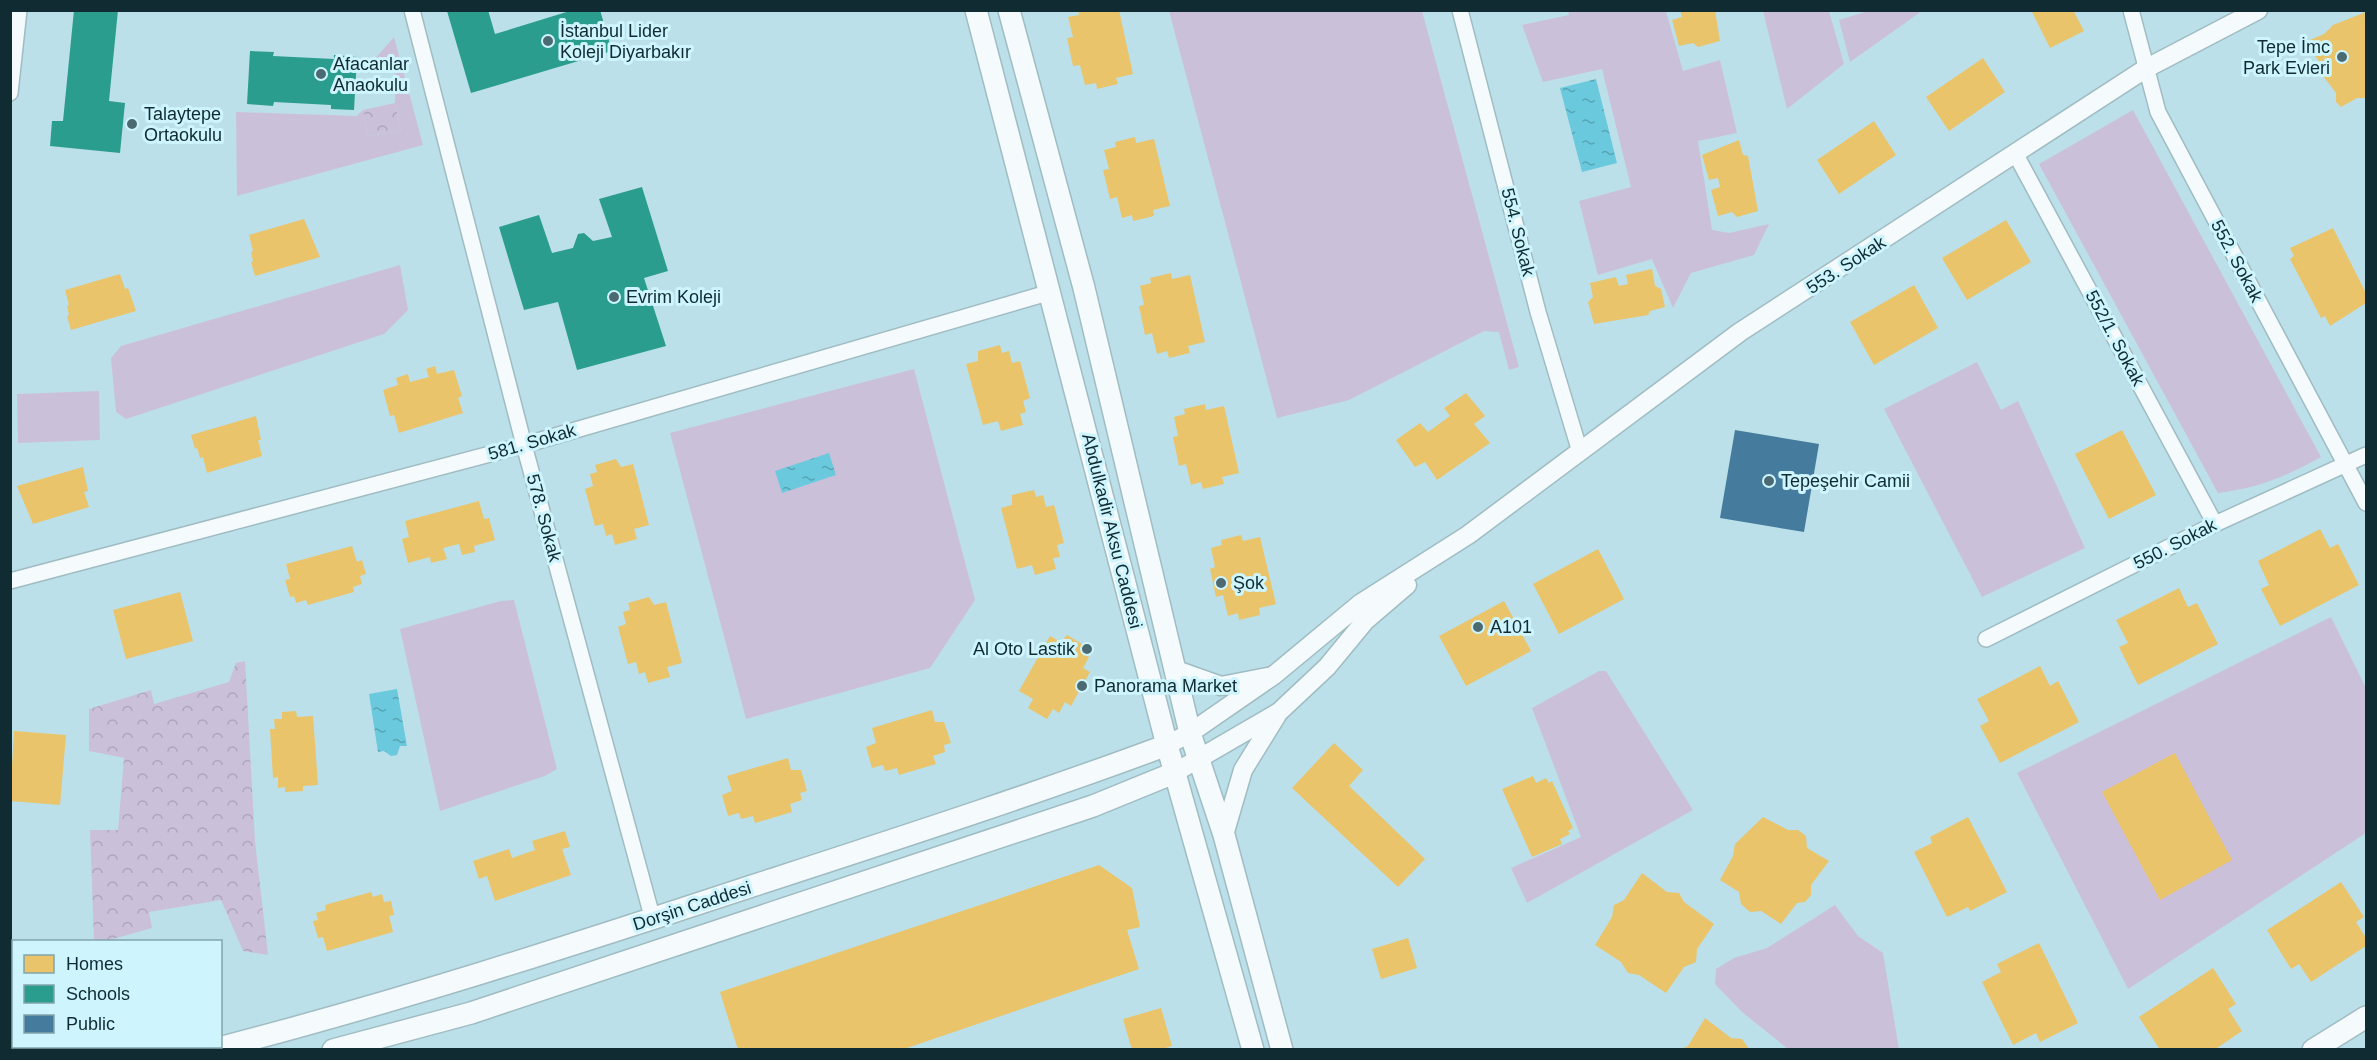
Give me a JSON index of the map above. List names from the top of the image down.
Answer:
{
  "streets": {
    "main road": ["Abdulkadir Aksu Caddesi", "Dorşin Caddesi"],
    "street": [
      "554. Sokak",
      "552. Sokak",
      "553. Sokak",
      "552/1. Sokak",
      "581. Sokak",
      "578. Sokak",
      "550. Sokak"
    ]
  },
  "crossings": [
    ["554. Sokak", "553. Sokak"],
    ["552. Sokak", "553. Sokak"],
    ["552. Sokak", "550. Sokak"],
    ["553. Sokak", "552/1. Sokak"],
    ["552/1. Sokak", "550. Sokak"],
    ["581. Sokak", "578. Sokak"],
    ["581. Sokak", "Abdulkadir Aksu Caddesi"],
    ["578. Sokak", "Dorşin Caddesi"],
    ["Abdulkadir Aksu Caddesi", "Dorşin Caddesi"]
  ],
  "places": [
    "İstanbul Lider Koleji Diyarbakır",
    "Tepe İmc Park Evleri",
    "Afacanlar Anaokulu",
    "Talaytepe Ortaokulu",
    "Evrim Koleji",
    "Tepeşehir Camii",
    "Şok",
    "A101",
    "Al Oto Lastik",
    "Panorama Market"
  ],
  "legend": ["Homes", "Schools", "Public"]
}
